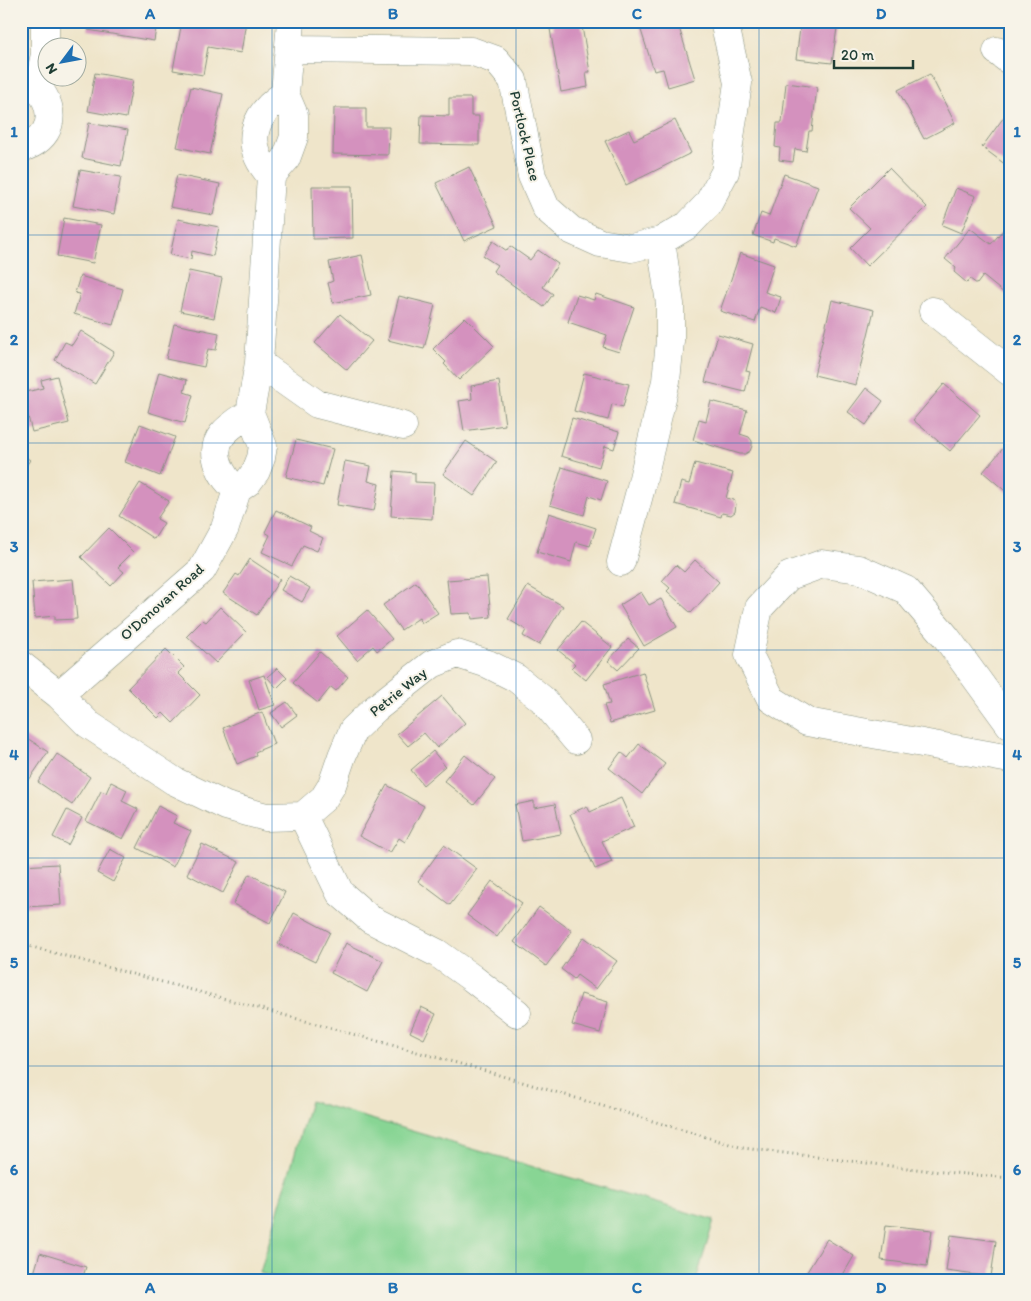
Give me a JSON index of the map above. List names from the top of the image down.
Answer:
{
  "streets": {
    "street": ["Portlock Place", "O'Donovan Road", "Petrie Way"]
  },
  "scale_bar": "20 m",
  "north": "bottom left",
  "grid": {
    "columns": [
      "A",
      "B",
      "C",
      "D"
    ],
    "rows": [
      "1",
      "2",
      "3",
      "4",
      "5",
      "6"
    ]
  }
}
